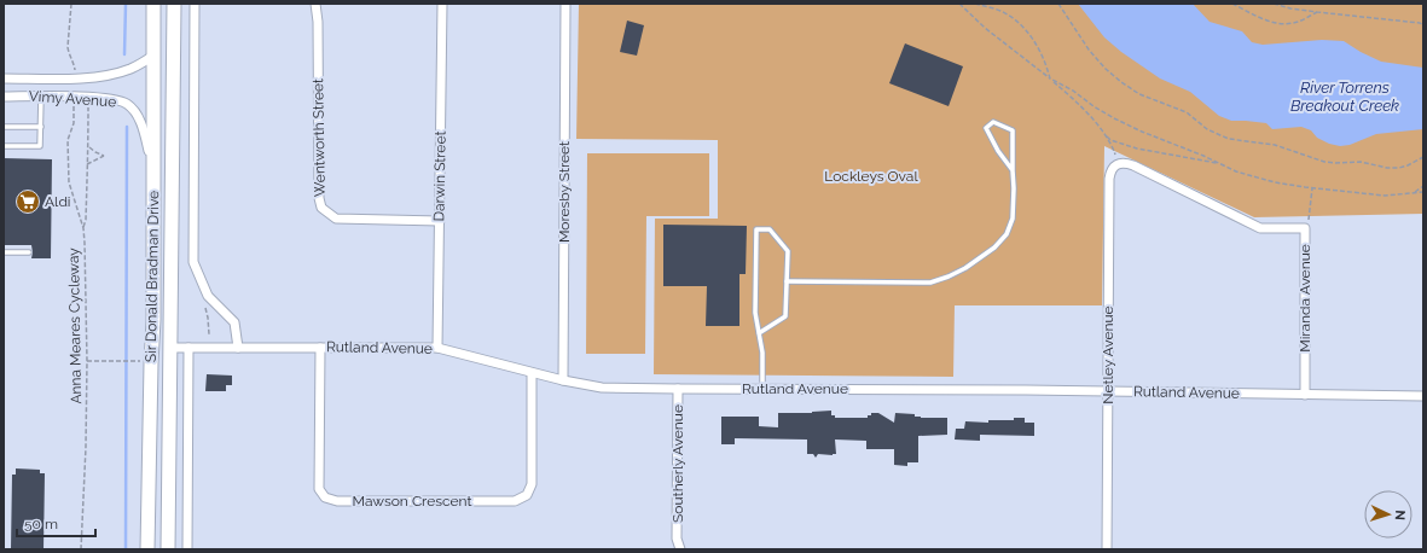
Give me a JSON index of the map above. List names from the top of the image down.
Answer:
{
  "streets": {
    "main road": ["Sir Donald Bradman Drive"],
    "street": [
      "Vimy Avenue",
      "Wentworth Street",
      "Darwin Street",
      "Moresby Street",
      "Miranda Avenue",
      "Rutland Avenue",
      "Netley Avenue",
      "Southerly Avenue",
      "Mawson Crescent"
    ],
    "path": ["Anna Meares Cycleway"]
  },
  "crossings": [
    ["Vimy Avenue", "Sir Donald Bradman Drive"],
    ["Wentworth Street", "Darwin Street"],
    ["Darwin Street", "Rutland Avenue"],
    ["Moresby Street", "Rutland Avenue"],
    ["Sir Donald Bradman Drive", "Rutland Avenue"],
    ["Miranda Avenue", "Rutland Avenue"],
    ["Miranda Avenue", "Netley Avenue"],
    ["Rutland Avenue", "Netley Avenue"],
    ["Rutland Avenue", "Southerly Avenue"],
    ["Rutland Avenue", "Mawson Crescent"]
  ],
  "water": ["River Torrens Breakout Creek"],
  "parks": ["Lockleys Oval"],
  "places": {
    "supermarket": ["Aldi"]
  },
  "scale_bar": "50 m",
  "north": "right"
}
